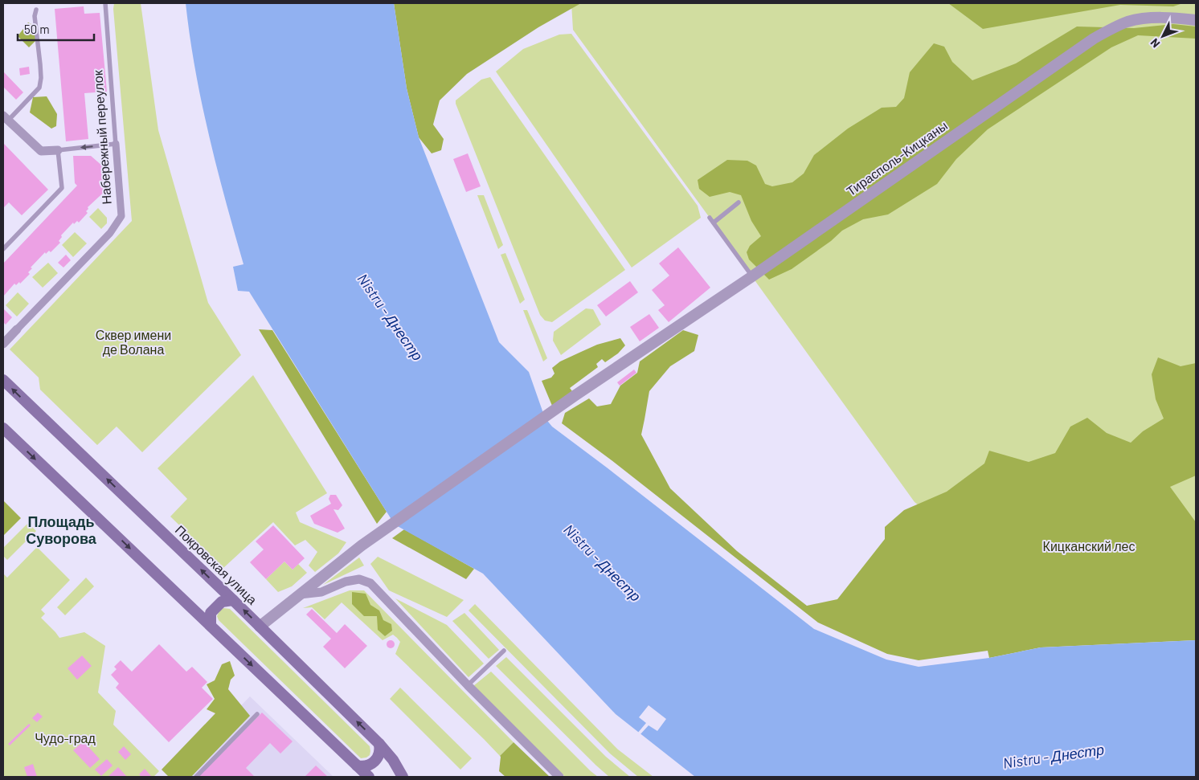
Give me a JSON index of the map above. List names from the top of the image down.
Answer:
{
  "streets": {
    "main road": ["Покровская улица"],
    "street": ["Набережный переулок", "Тирасполь-Кицканы"]
  },
  "crossings": [
    ["Тирасполь-Кицканы", "Покровская улица"]
  ],
  "districts": ["Площадь Суворова"],
  "water": ["Nistru - Днестр"],
  "parks": ["Сквер имени де Волана", "Кицканский лес", "Чудо-град"],
  "scale_bar": "50 m",
  "north": "bottom left"
}
